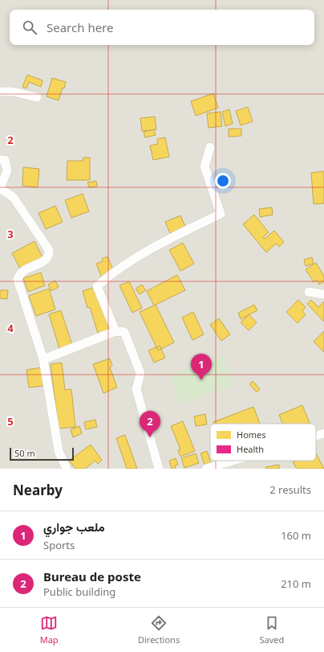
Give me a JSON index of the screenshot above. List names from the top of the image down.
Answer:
{
  "legend": ["Homes", "Health"],
  "scale_bar": "50 m",
  "page": {
    "search": "Search here",
    "pins": ["1", "2"],
    "scale": "50 m",
    "heading": ["Nearby", "2 results"],
    "list": [
      {
        "mark": "1",
        "name": "ملعب جواري",
        "note": "Sports",
        "value": "160 m"
      },
      {
        "mark": "2",
        "name": "Bureau de poste",
        "note": "Public building",
        "value": "210 m"
      }
    ],
    "nav": ["Map", "Directions", "Saved"]
  },
  "grid": {
    "rows": [
      "2",
      "3",
      "4",
      "5"
    ]
  }
}
